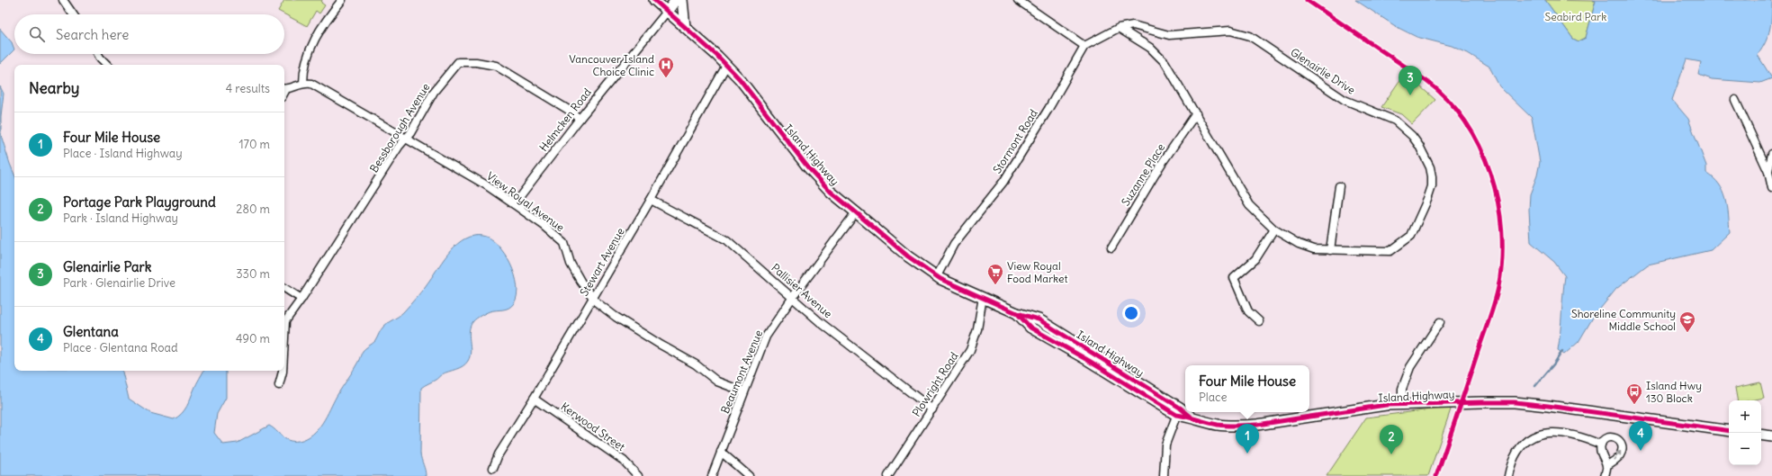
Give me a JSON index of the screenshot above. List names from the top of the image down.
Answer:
{
  "streets": {
    "main road": ["Helmcken Road", "Island Highway"],
    "street": [
      "Glenairlie Drive",
      "Bessborough Avenue",
      "Stormont Road",
      "Suzanne Place",
      "View Royal Avenue",
      "Stewart Avenue",
      "Pallisier Avenue",
      "Beaumont Avenue",
      "Plowright Road",
      "Kerwood Street"
    ]
  },
  "crossings": [
    ["Glenairlie Drive", "Suzanne Place"],
    ["Helmcken Road", "Bessborough Avenue"],
    ["Helmcken Road", "Island Highway"],
    ["Helmcken Road", "View Royal Avenue"],
    ["Bessborough Avenue", "View Royal Avenue"],
    ["Stormont Road", "Island Highway"],
    ["Island Highway", "Stewart Avenue"],
    ["Island Highway", "Beaumont Avenue"],
    ["Island Highway", "Plowright Road"],
    ["View Royal Avenue", "Stewart Avenue"],
    ["View Royal Avenue", "Beaumont Avenue"],
    ["Stewart Avenue", "Pallisier Avenue"],
    ["Stewart Avenue", "Kerwood Street"],
    ["Pallisier Avenue", "Beaumont Avenue"],
    ["Pallisier Avenue", "Plowright Road"]
  ],
  "parks": ["Seabird Park"],
  "places": {
    "hospital": ["Vancouver Island Choice Clinic"],
    "supermarket": ["View Royal Food Market"],
    "school or university": ["Shoreline Community Middle School"],
    "bus stop": ["Island Hwy 130 Block"]
  },
  "page": {
    "search": "Search here",
    "heading": ["Nearby", "4 results"],
    "pins": [
      "3",
      "4",
      "1",
      "2"
    ],
    "list": [
      {
        "mark": "1",
        "name": "Four Mile House",
        "note": "Place · Island Highway",
        "value": "170 m"
      },
      {
        "mark": "2",
        "name": "Portage Park Playground",
        "note": "Park · Island Highway",
        "value": "280 m"
      },
      {
        "mark": "3",
        "name": "Glenairlie Park",
        "note": "Park · Glenairlie Drive",
        "value": "330 m"
      },
      {
        "mark": "4",
        "name": "Glentana",
        "note": "Place · Glentana Road",
        "value": "490 m"
      }
    ],
    "popup": ["Four Mile House", "Place"],
    "map_buttons": ["+", "−"]
  }
}
